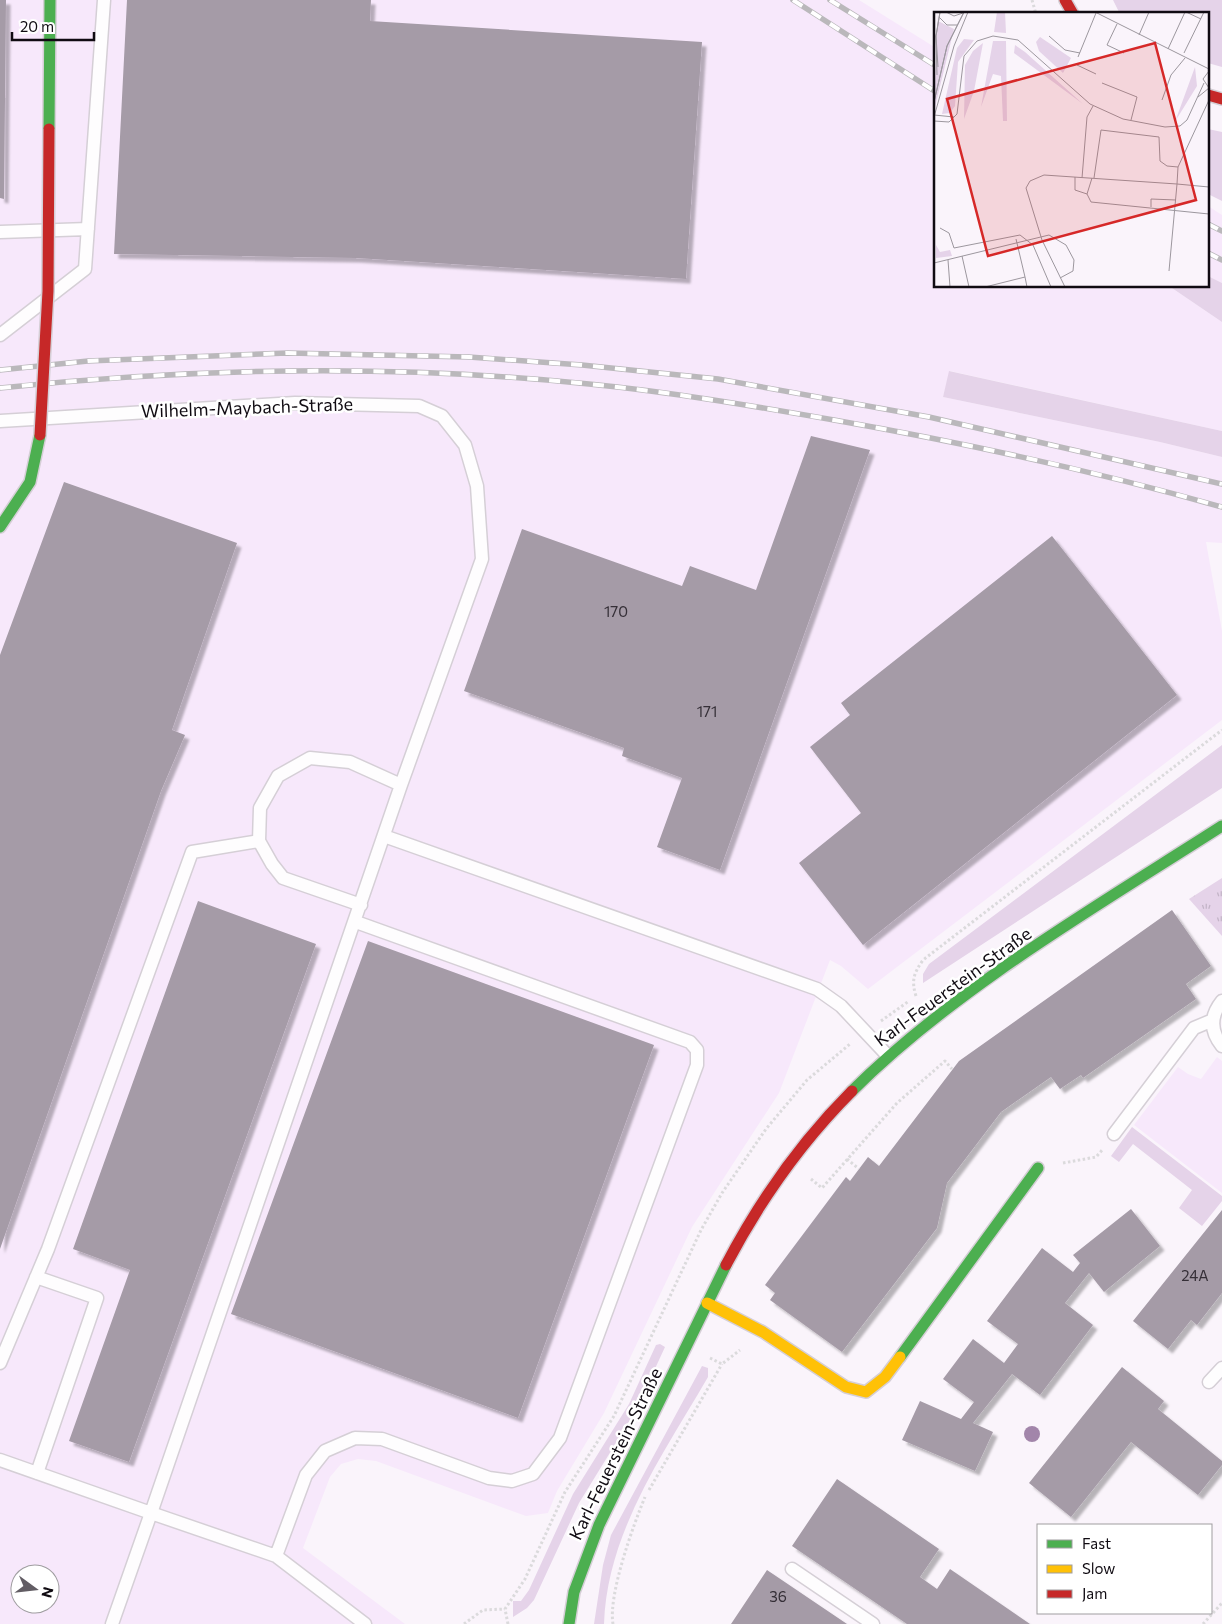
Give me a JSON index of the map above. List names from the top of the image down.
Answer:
{
  "streets": {
    "street": ["Karl-Feuerstein-Straße"],
    "lane": ["Wilhelm-Maybach-Straße"]
  },
  "house_numbers": [
    "170",
    "171",
    "24A",
    "36"
  ],
  "legend": ["Fast", "Slow", "Jam"],
  "scale_bar": "20 m",
  "north": "right"
}
